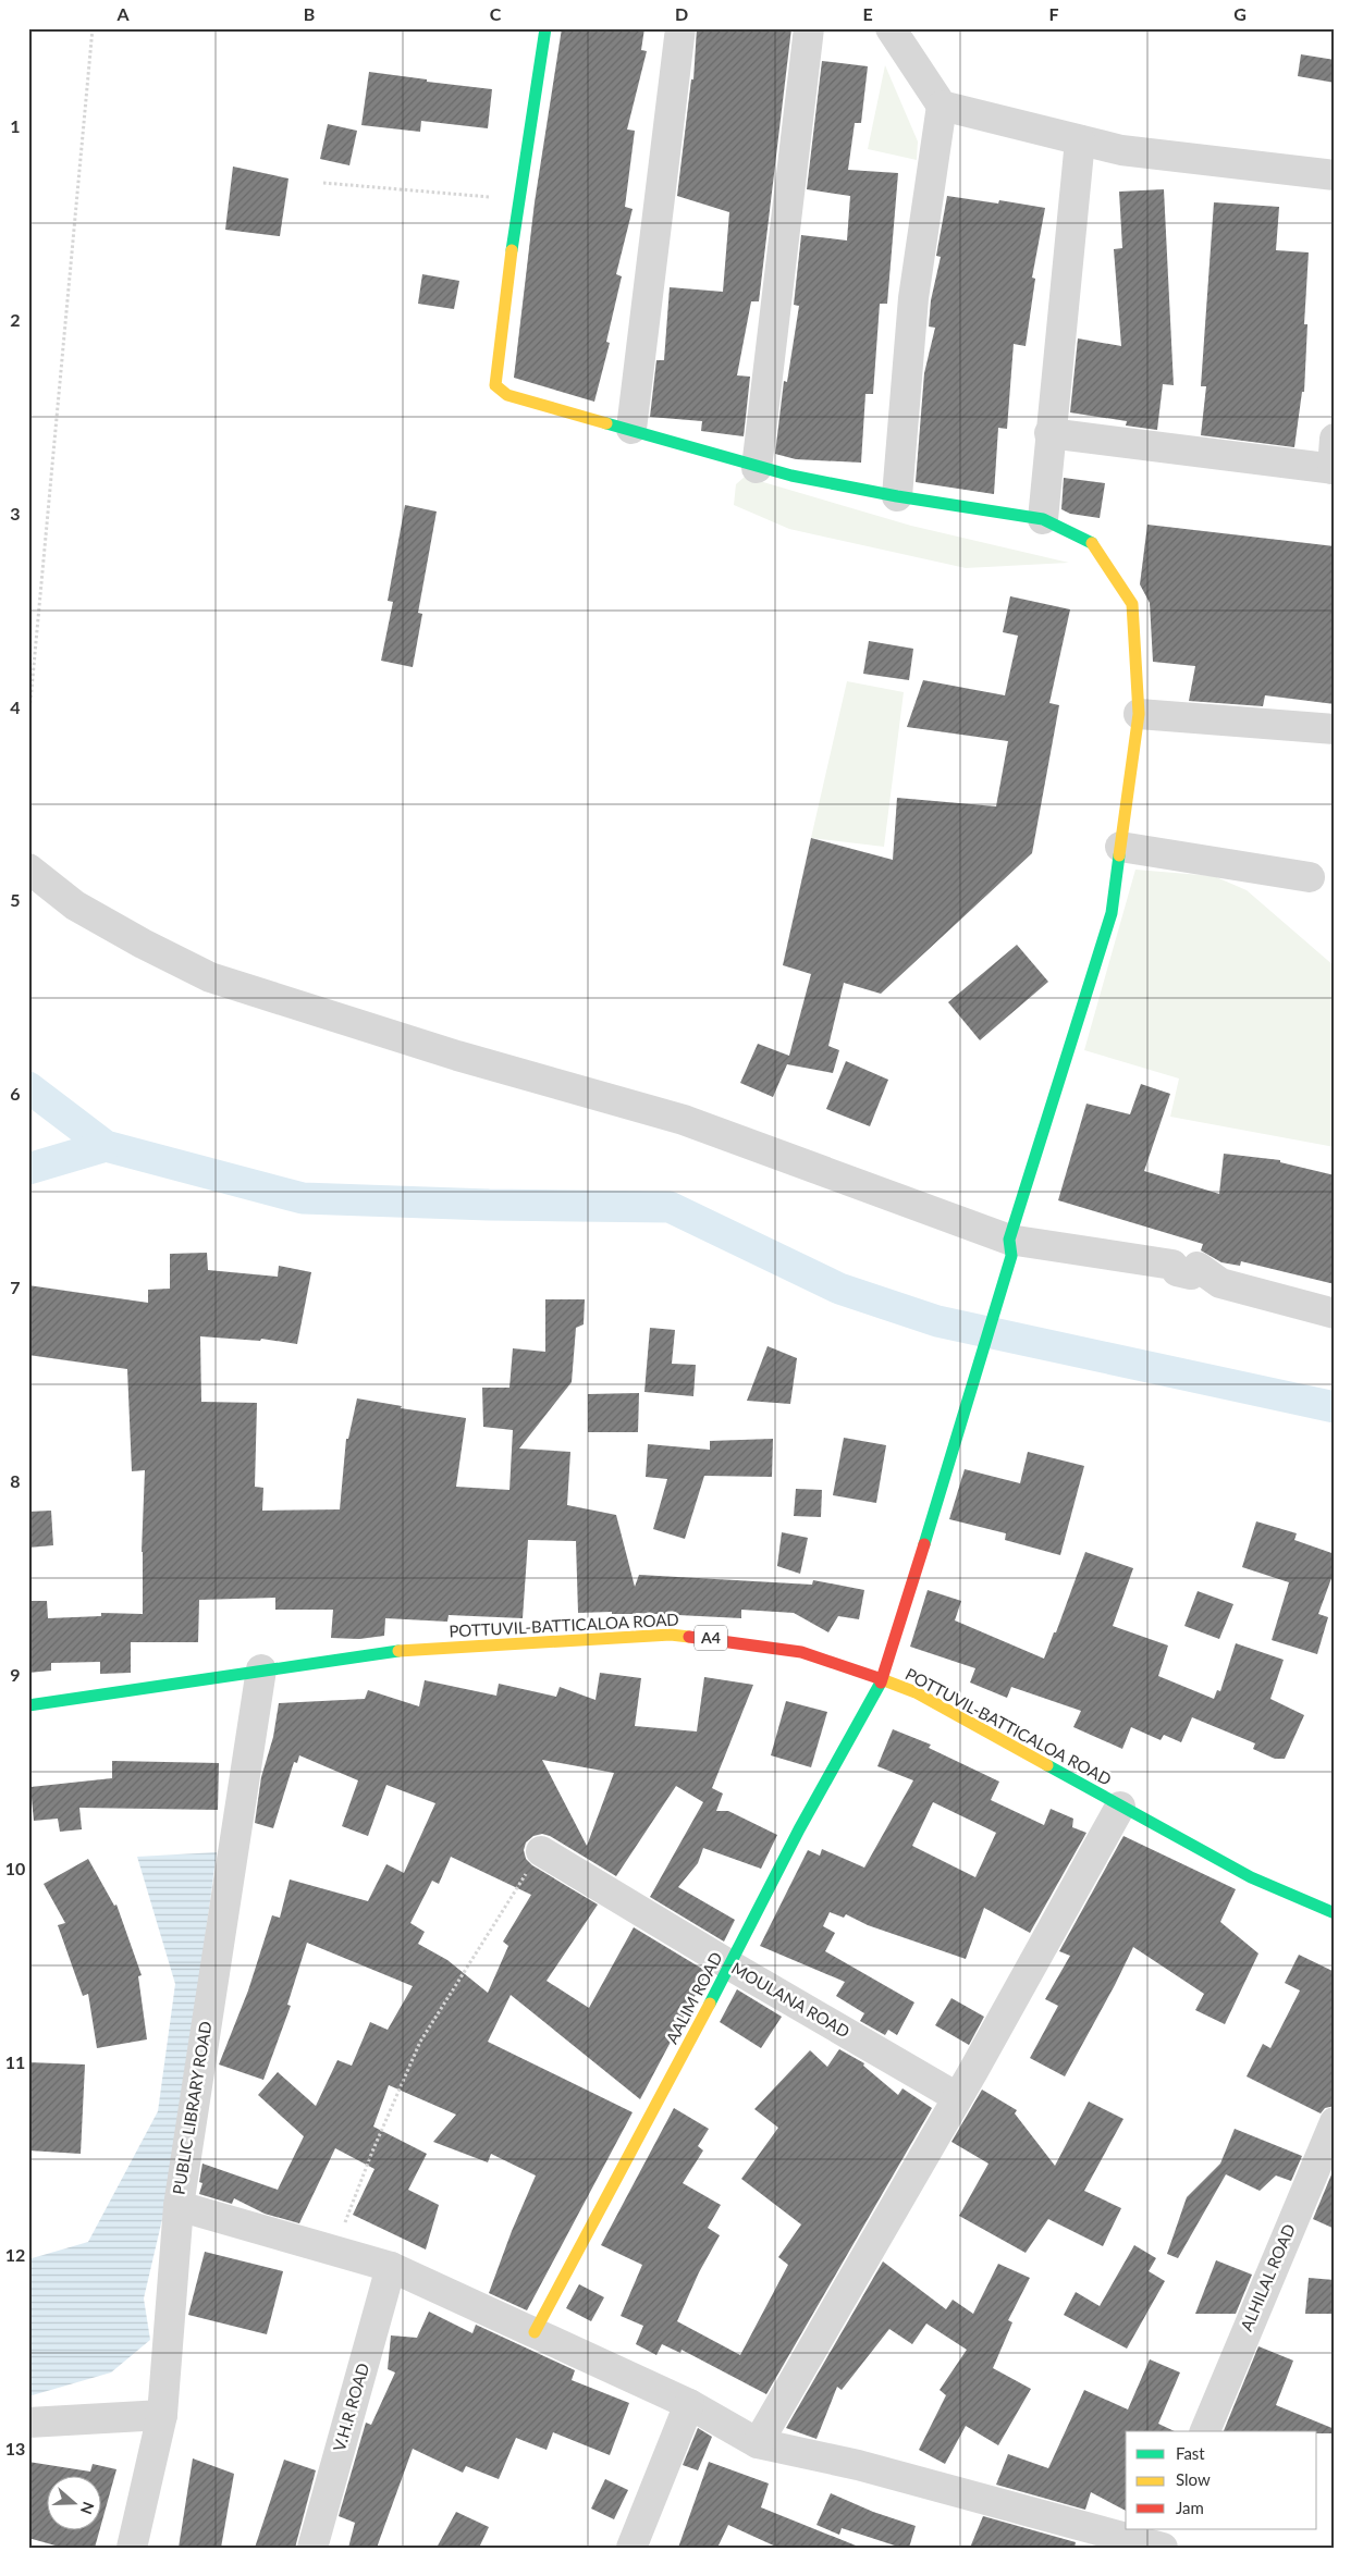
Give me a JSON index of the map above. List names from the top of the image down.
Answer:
{
  "streets": {
    "main road": ["POTTUVIL-BATTICALOA ROAD", "A4", "AALIM ROAD"],
    "street": [
      "MOULANA ROAD",
      "PUBLIC LIBRARY ROAD",
      "ALHILAL ROAD",
      "V.H.R ROAD"
    ]
  },
  "crossings": [
    ["POTTUVIL-BATTICALOA ROAD", "AALIM ROAD"],
    ["POTTUVIL-BATTICALOA ROAD", "PUBLIC LIBRARY ROAD"],
    ["AALIM ROAD", "MOULANA ROAD"]
  ],
  "legend": ["Fast", "Slow", "Jam"],
  "north": "right",
  "grid": {
    "columns": [
      "A",
      "B",
      "C",
      "D",
      "E",
      "F",
      "G"
    ],
    "rows": [
      "1",
      "2",
      "3",
      "4",
      "5",
      "6",
      "7",
      "8",
      "9",
      "10",
      "11",
      "12",
      "13"
    ]
  }
}
